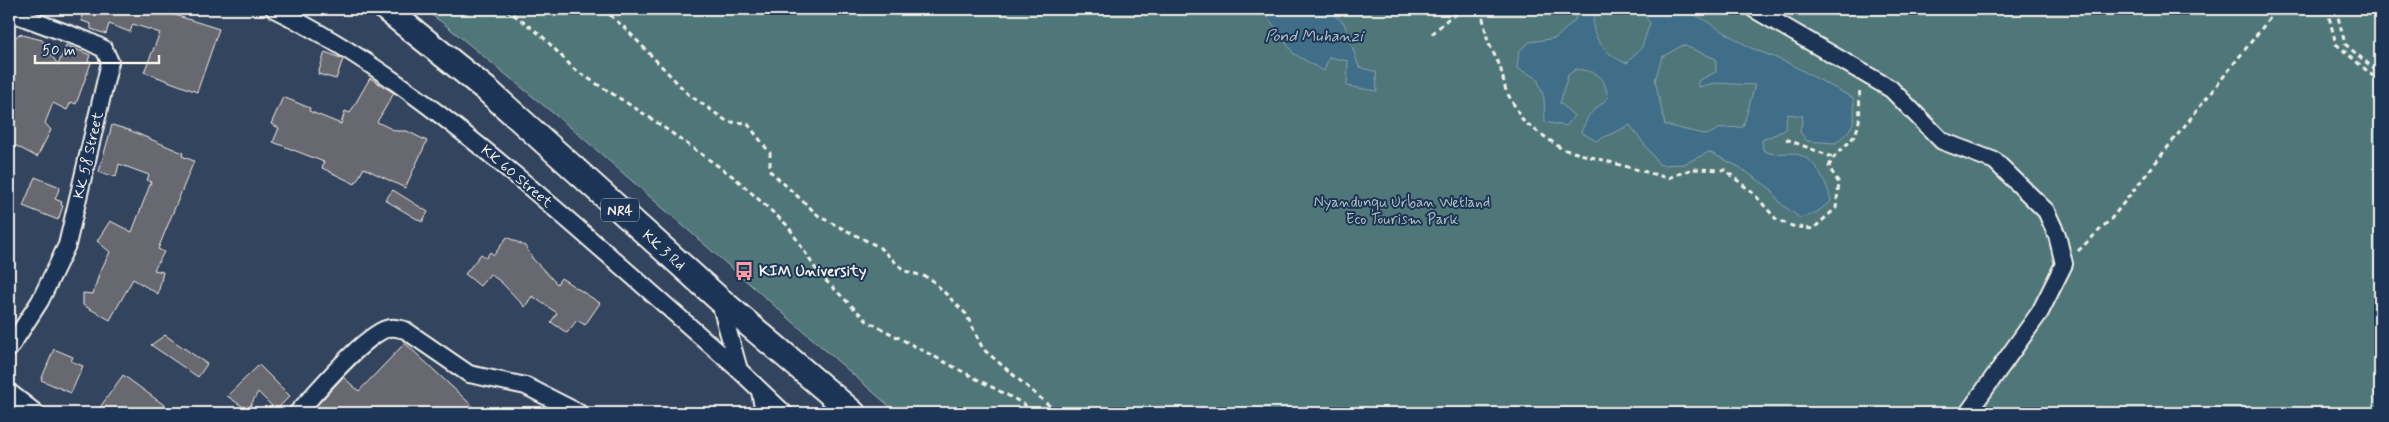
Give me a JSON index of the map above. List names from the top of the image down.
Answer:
{
  "streets": {
    "highway": ["NR4", "KK 3 Rd"],
    "street": ["KK 58 Street", "KK 60 Street"]
  },
  "water": ["Pond Muhanzi"],
  "parks": ["Nyandungu Urban Wetland Eco Tourism Park"],
  "places": {
    "bus stop": ["KIM University"]
  },
  "scale_bar": "50 m"
}
